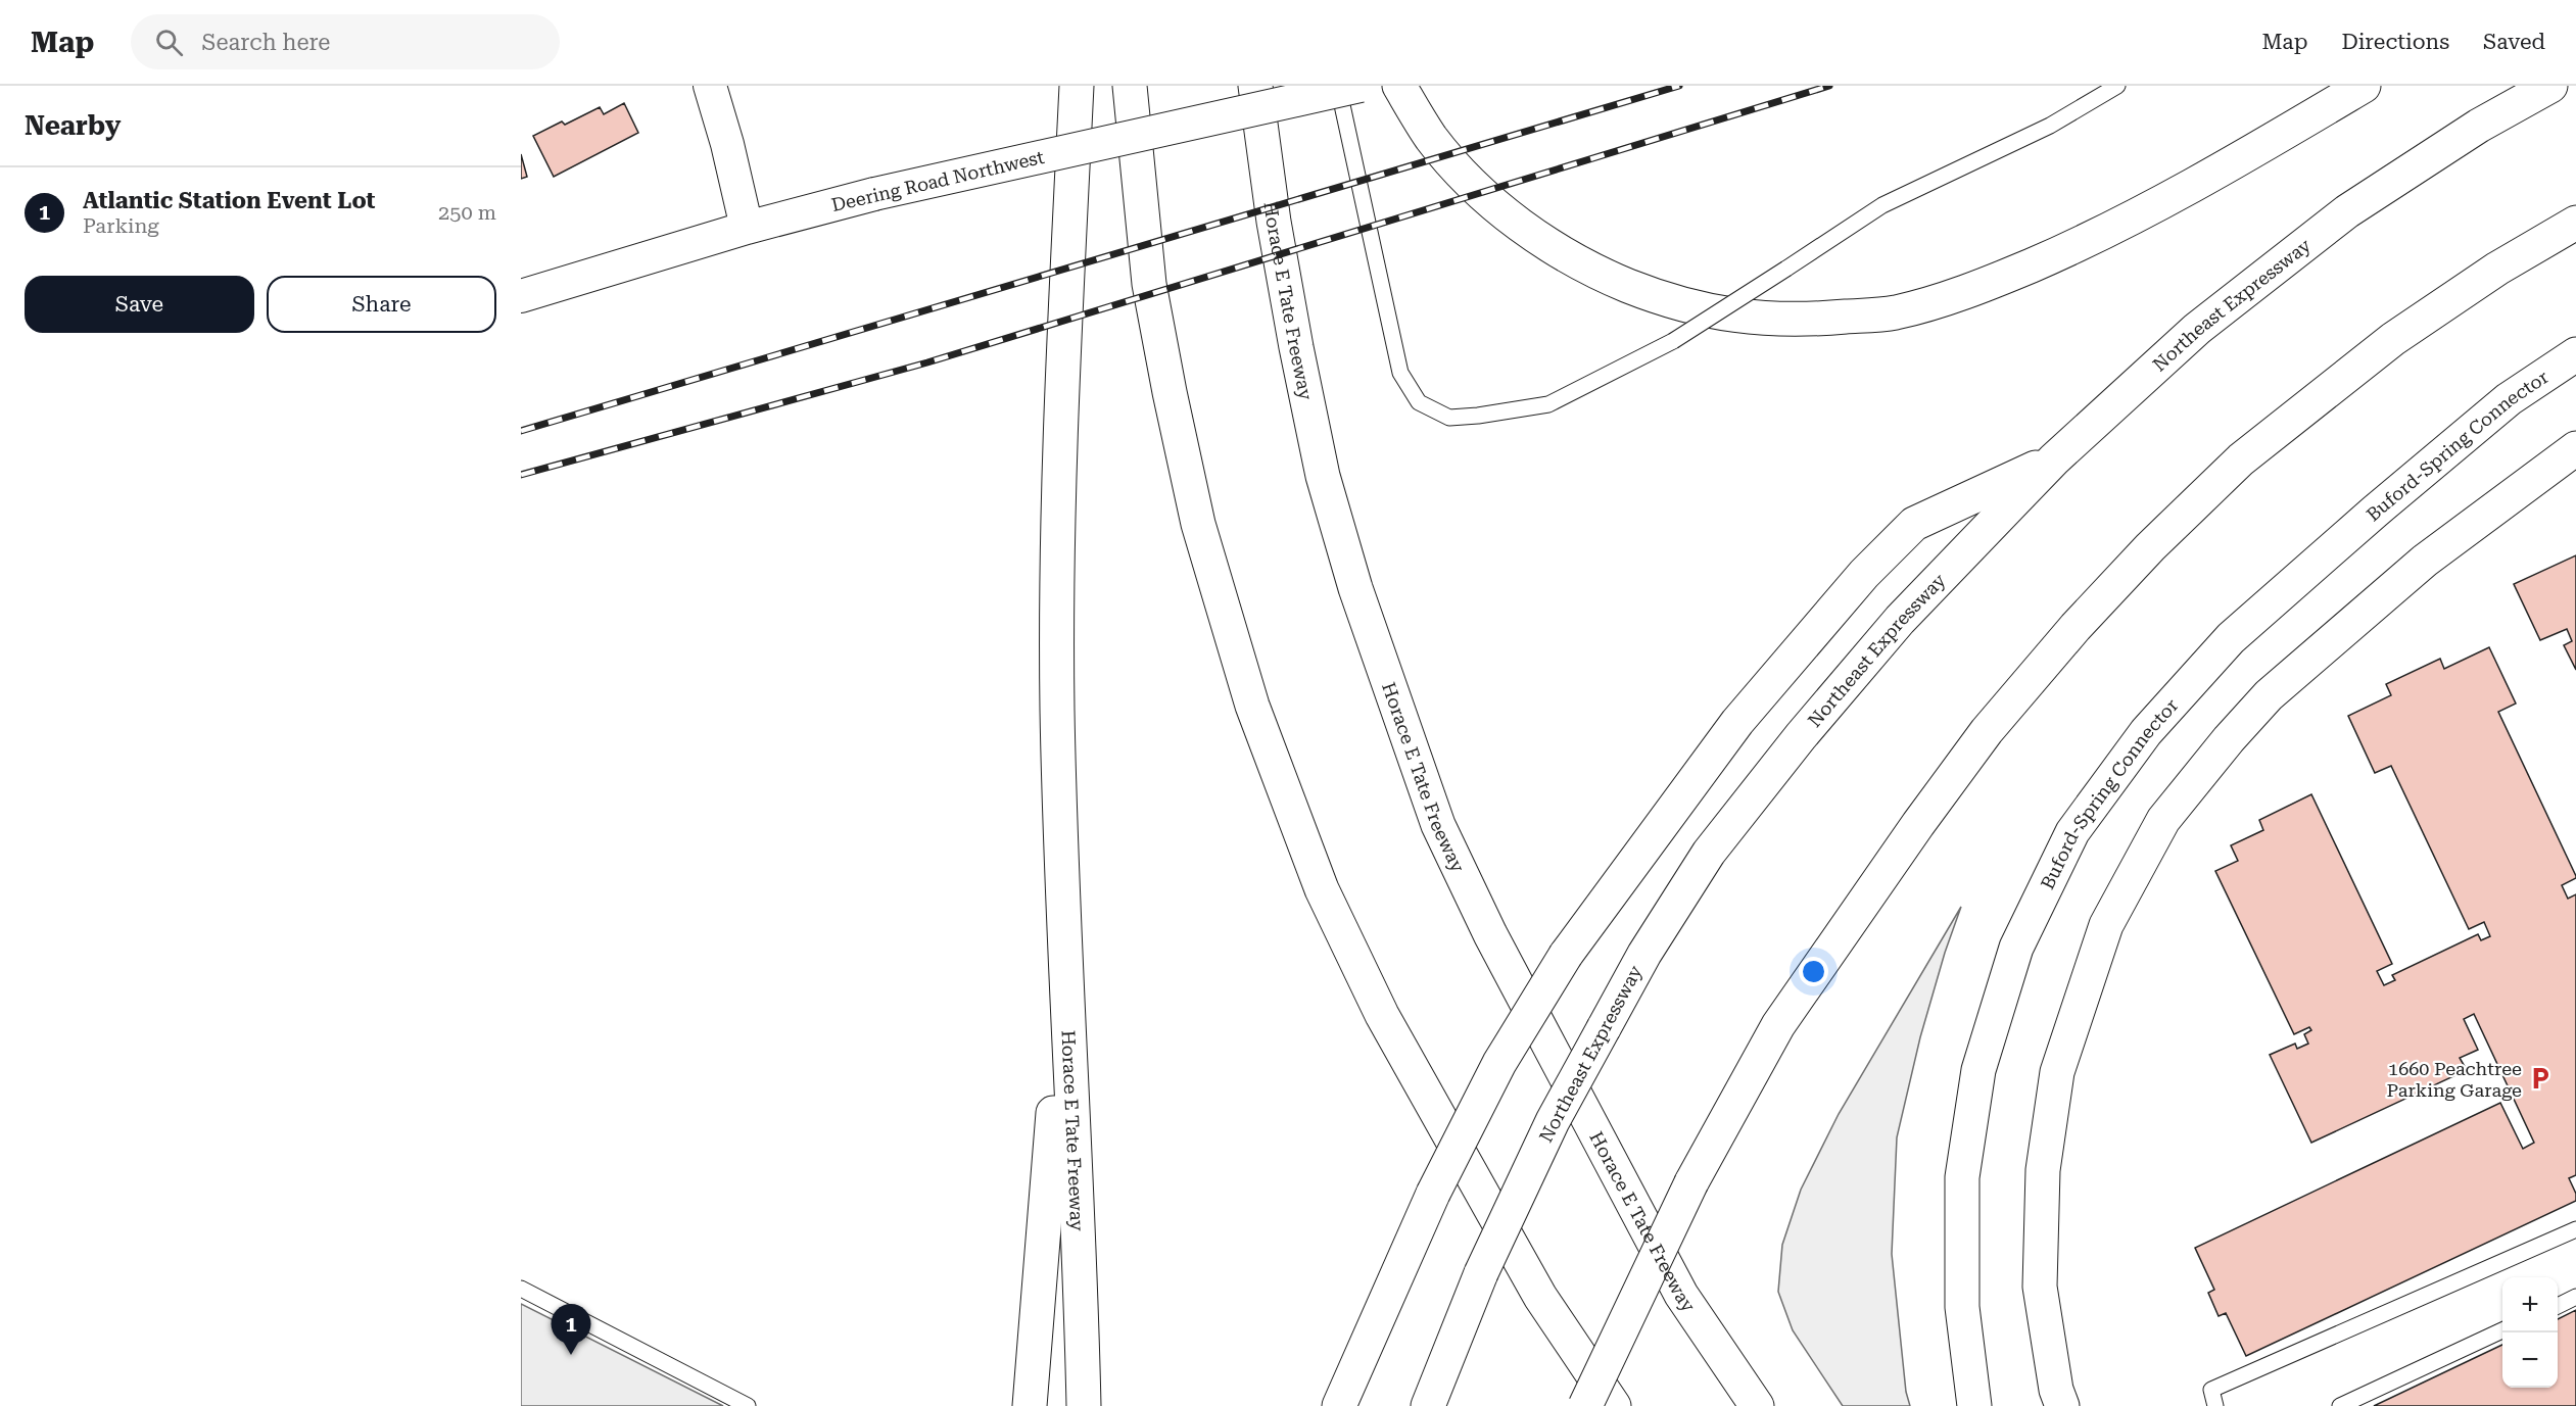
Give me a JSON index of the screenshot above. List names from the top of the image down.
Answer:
{
  "streets": {
    "highway": ["Horace E Tate Freeway", "Northeast Expressway", "Buford-Spring Connector"],
    "street": ["Deering Road Northwest"]
  },
  "places": {
    "parking": ["1660 Peachtree Parking Garage"]
  },
  "page": {
    "header": "Map",
    "search": "Search here",
    "nav": ["Map", "Directions", "Saved"],
    "heading": "Nearby",
    "list": [
      {
        "mark": "1",
        "name": "Atlantic Station Event Lot",
        "note": "Parking",
        "value": "250 m"
      }
    ],
    "buttons": ["Save", "Share"],
    "map_buttons": ["+", "−"],
    "pins": "1"
  }
}
